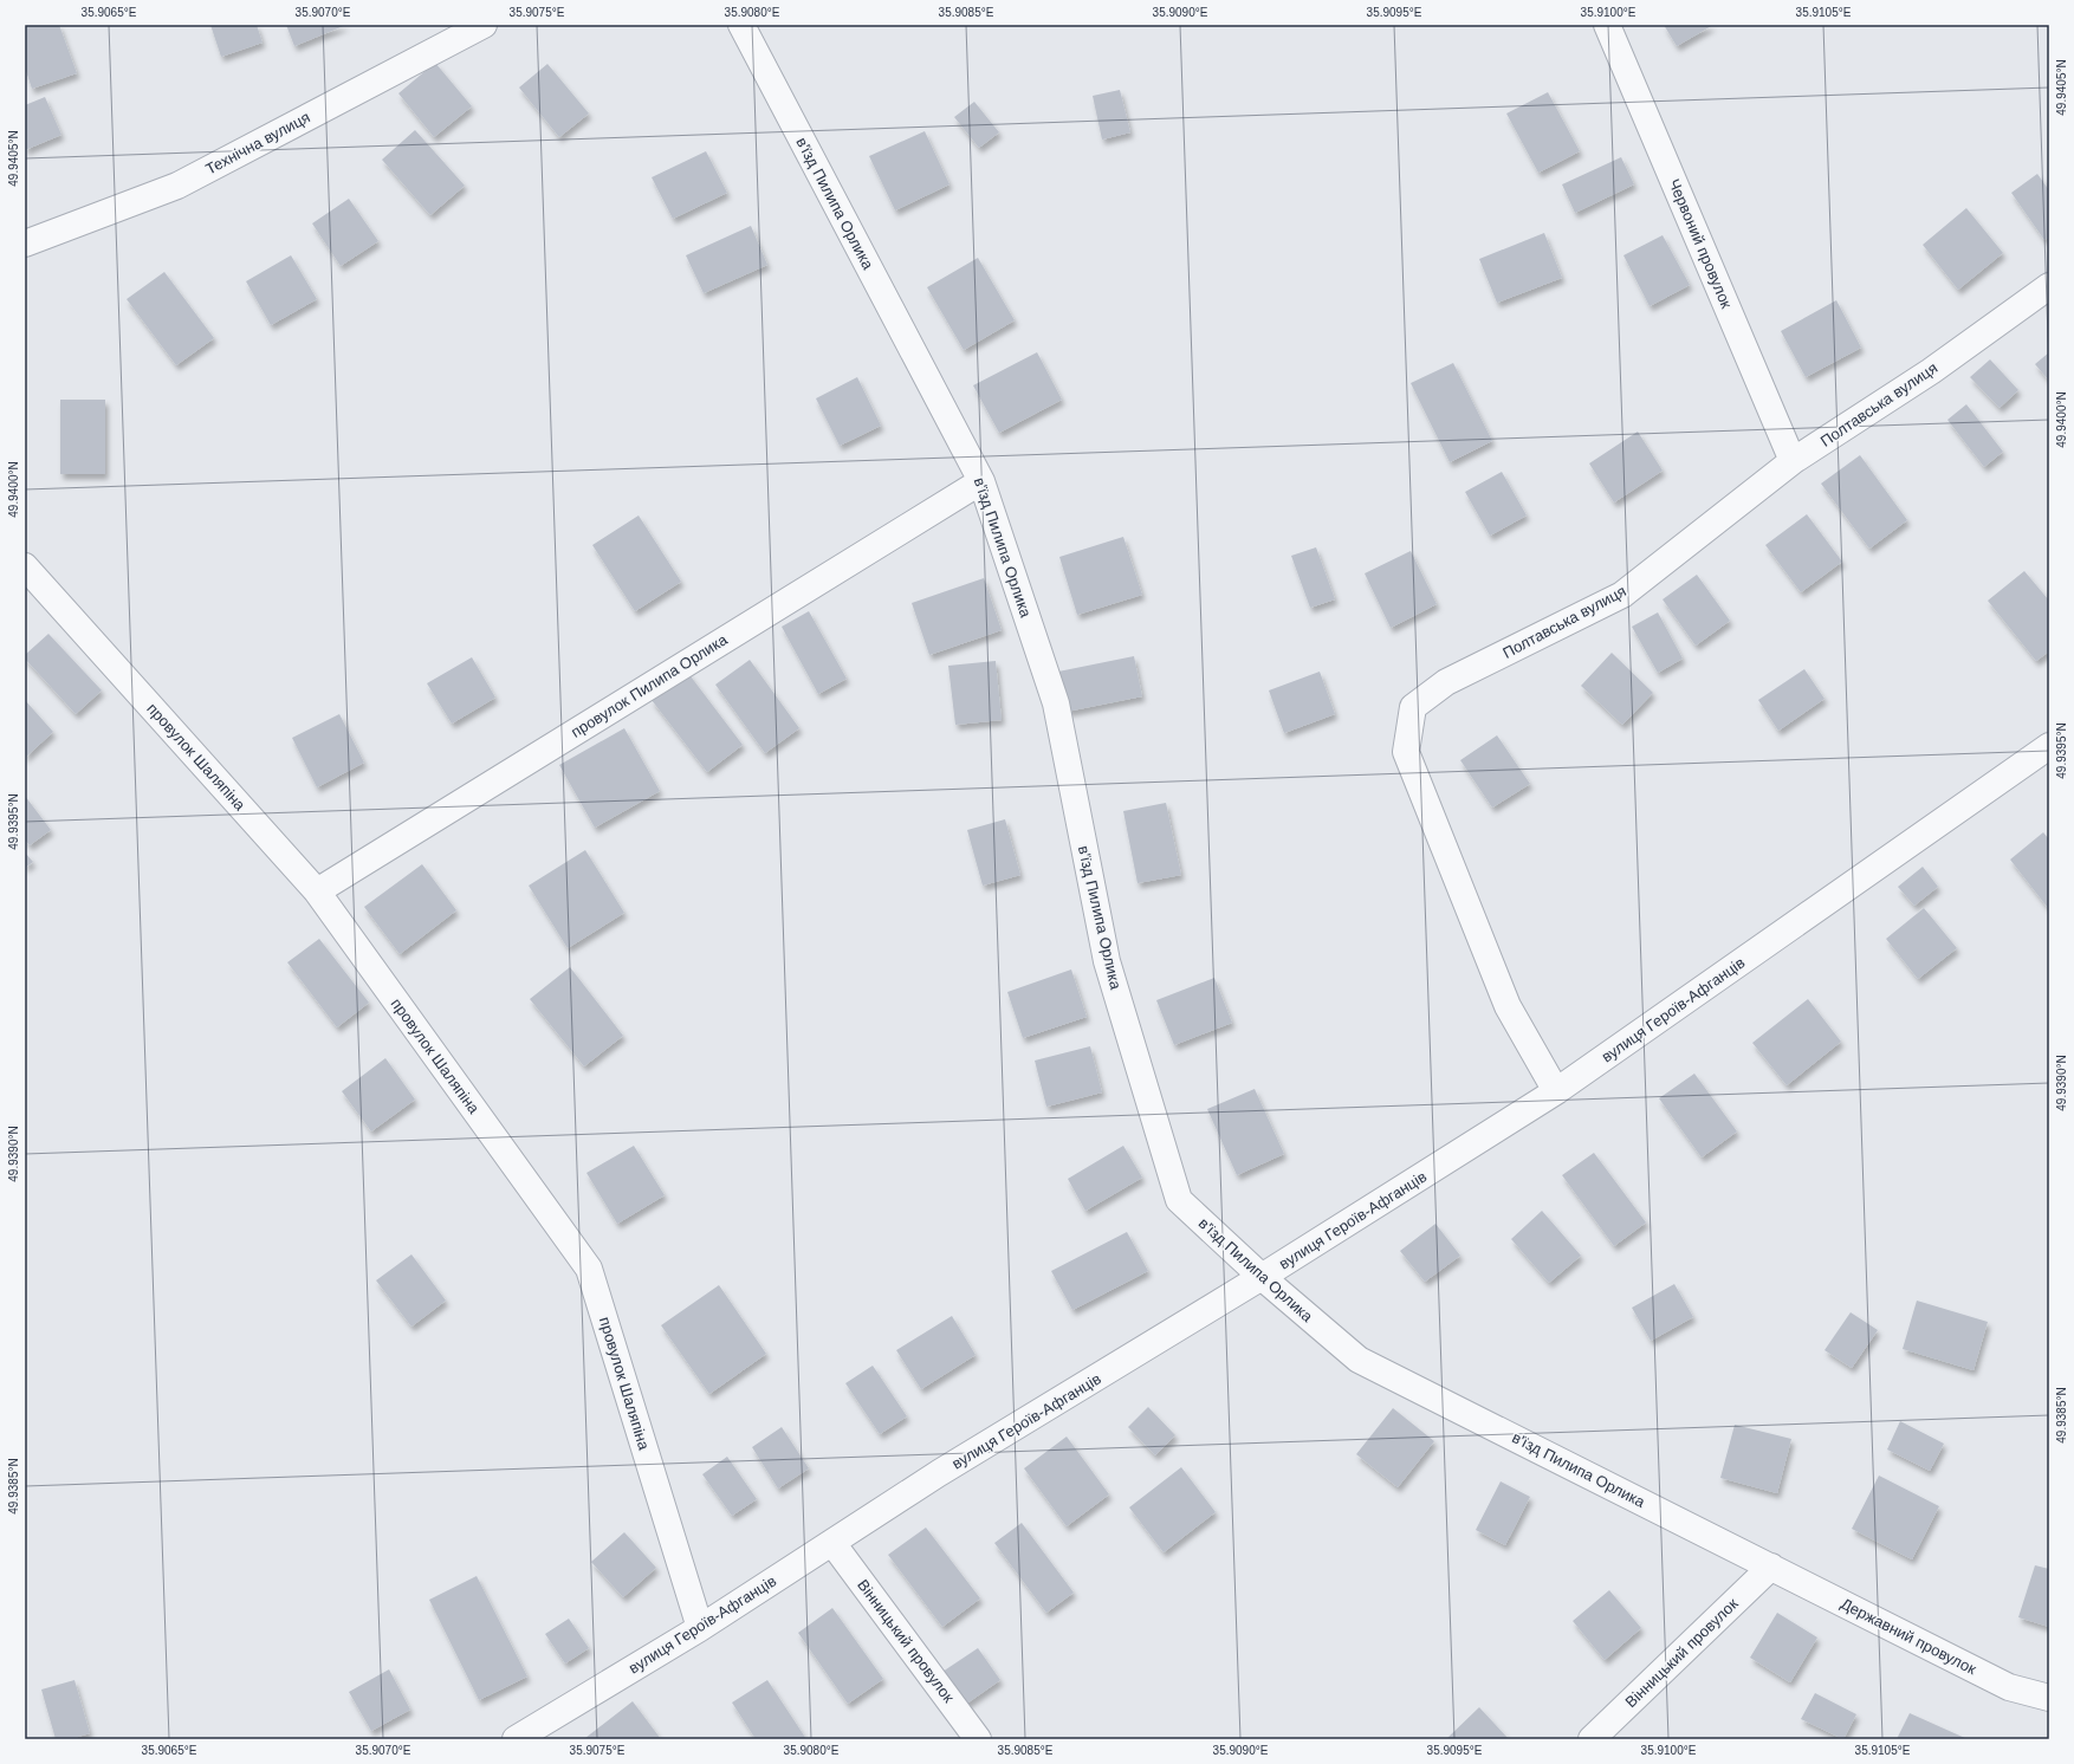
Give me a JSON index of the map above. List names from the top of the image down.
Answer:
{
  "streets": {
    "street": [
      "Технічна вулиця",
      "в'їзд Пилипа Орлика",
      "Червоний провулок",
      "Полтавська вулиця",
      "провулок Пилипа Орлика",
      "провулок Шаляпіна",
      "вулиця Героїв-Афганців",
      "Державний провулок",
      "Вінницький провулок"
    ]
  },
  "crossings": [
    ["в'їзд Пилипа Орлика", "провулок Пилипа Орлика"],
    ["в'їзд Пилипа Орлика", "вулиця Героїв-Афганців"],
    ["в'їзд Пилипа Орлика", "Державний провулок"],
    ["в'їзд Пилипа Орлика", "Вінницький провулок"],
    ["Червоний провулок", "Полтавська вулиця"],
    ["Полтавська вулиця", "вулиця Героїв-Афганців"],
    ["провулок Пилипа Орлика", "провулок Шаляпіна"],
    ["провулок Шаляпіна", "вулиця Героїв-Афганців"],
    ["вулиця Героїв-Афганців", "Вінницький провулок"],
    ["Державний провулок", "Вінницький провулок"]
  ],
  "coordinates": [
    "35.9065°E",
    "35.9070°E",
    "35.9075°E",
    "35.9080°E",
    "35.9085°E",
    "35.9090°E",
    "35.9095°E",
    "35.9100°E",
    "35.9105°E",
    "49.9405°N",
    "49.9400°N",
    "49.9395°N",
    "49.9390°N",
    "49.9385°N"
  ]
}
